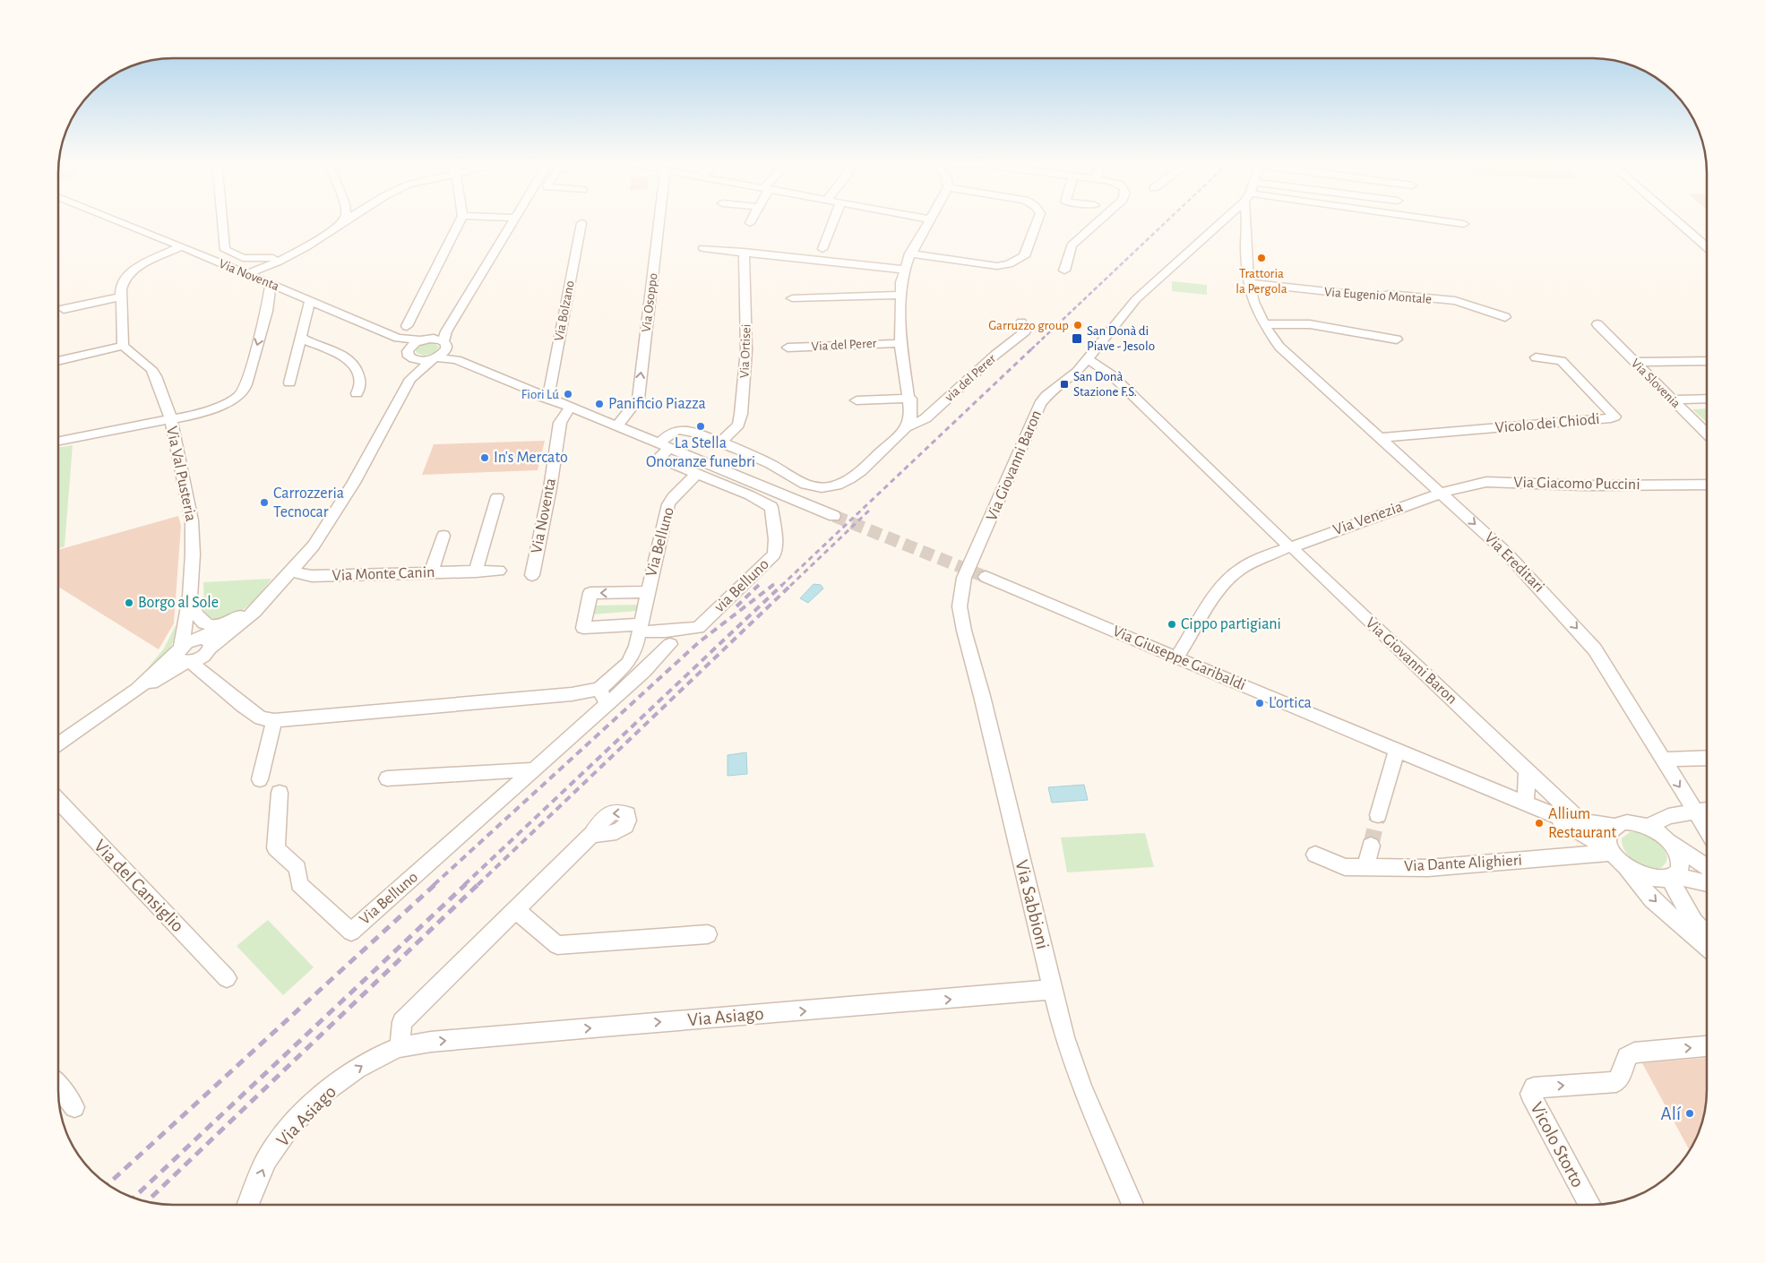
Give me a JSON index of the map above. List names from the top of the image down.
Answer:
{
  "streets": {
    "street": [
      "Via Noventa",
      "Via Eugenio Montale",
      "Via Osoppo",
      "Via Bolzano",
      "Via del Perer",
      "Via Ortisei",
      "via del Perer",
      "Via Slovenia",
      "Vicolo dei Chiodi",
      "Via Giovanni Baron",
      "Via Val Pusteria",
      "Via Giacomo Puccini",
      "Via Venezia",
      "Via Belluno",
      "Via Ereditari",
      "Via Monte Canin",
      "via Belluno",
      "Via Giuseppe Garibaldi",
      "Via Dante Alighieri",
      "Via del Cansiglio",
      "Via Sabbioni",
      "Via Asiago",
      "Vicolo Storto"
    ]
  },
  "crossings": [
    ["Via Eugenio Montale", "Via Ereditari"],
    ["Vicolo dei Chiodi", "Via Ereditari"],
    ["Via Giovanni Baron", "Via Venezia"],
    ["Via Giovanni Baron", "Via Giuseppe Garibaldi"],
    ["Via Giovanni Baron", "Via Sabbioni"],
    ["Via Giacomo Puccini", "Via Venezia"],
    ["Via Giacomo Puccini", "Via Ereditari"],
    ["Via Venezia", "Via Ereditari"],
    ["Via Venezia", "Via Giuseppe Garibaldi"],
    ["Via Belluno", "via Belluno"],
    ["Via Giuseppe Garibaldi", "Via Dante Alighieri"],
    ["Via Sabbioni", "Via Asiago"]
  ],
  "one_way": ["Via Osoppo", "Via Ereditari", "Via Asiago"],
  "places": {
    "other": [
      "Trattoria la Pergola",
      "Garruzzo group",
      "Fiori Lú",
      "Panificio Piazza",
      "La Stella Onoranze funebri",
      "In's Mercato",
      "Carrozzeria Tecnocar",
      "Borgo al Sole",
      "Cippo partigiani",
      "L'ortica",
      "Allium Restaurant",
      "Alí"
    ],
    "transit": ["San Donà di Piave - Jesolo", "San Donà Stazione F.S."]
  }
}
